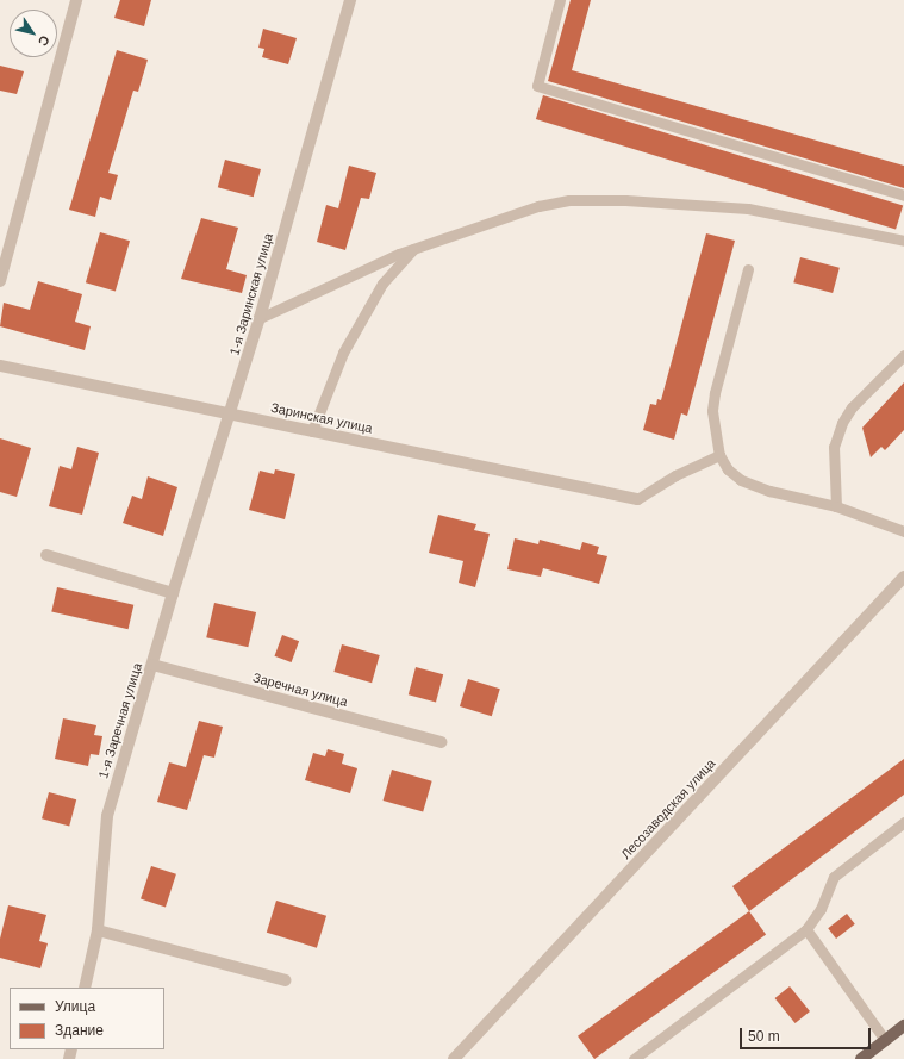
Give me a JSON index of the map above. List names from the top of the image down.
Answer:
{
  "streets": {
    "street": [
      "1-я Заринская улица",
      "Заринская улица",
      "Заречная улица",
      "1-я Заречная улица",
      "Лесозаводская улица"
    ]
  },
  "crossings": [
    ["1-я Заринская улица", "Заринская улица"],
    ["1-я Заринская улица", "1-я Заречная улица"],
    ["Заречная улица", "1-я Заречная улица"]
  ],
  "legend": ["Улица", "Здание"],
  "scale_bar": "50 m",
  "north": "bottom right"
}
